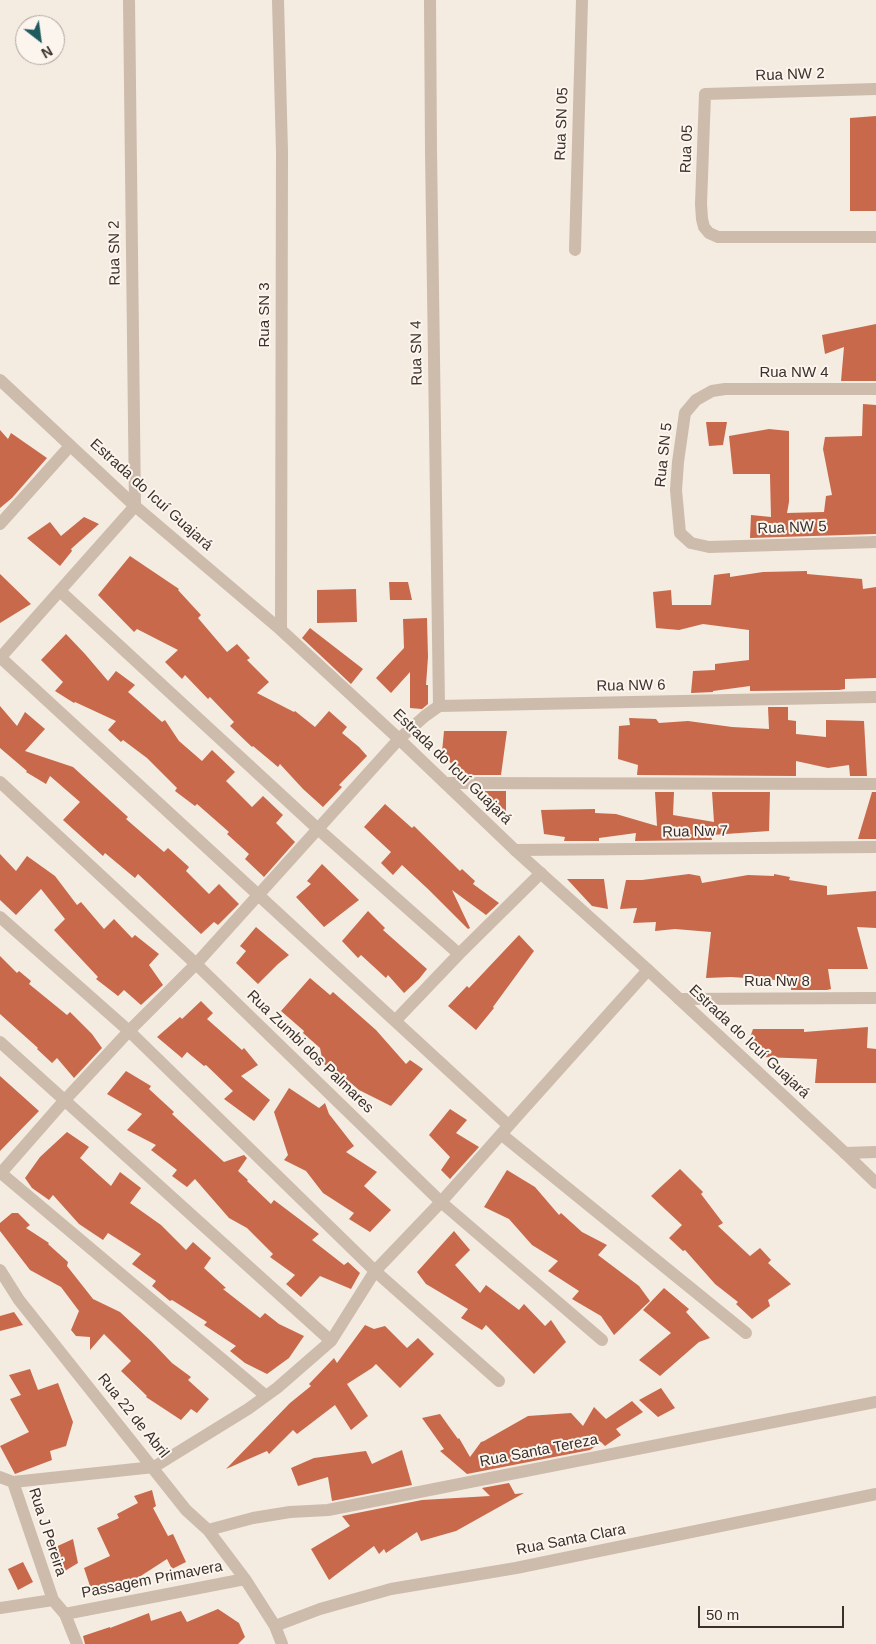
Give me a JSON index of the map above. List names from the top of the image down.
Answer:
{
  "streets": {
    "street": [
      "Rua NW 2",
      "Rua SN 05",
      "Rua 05",
      "Rua SN 2",
      "Rua SN 3",
      "Rua SN 4",
      "Rua NW 4",
      "Rua SN 5",
      "Estrada do Icuí Guajará",
      "Rua NW 5",
      "Rua NW 6",
      "Rua Nw 7",
      "Rua Nw 8",
      "Rua Zumbi dos Palmares",
      "Rua 22 de Abril",
      "Rua Santa Tereza",
      "Rua J Pereira",
      "Rua Santa Clara",
      "Passagem Primavera"
    ]
  },
  "crossings": [
    ["Rua NW 2", "Rua 05"],
    ["Rua SN 2", "Estrada do Icuí Guajará"],
    ["Rua SN 3", "Estrada do Icuí Guajará"],
    ["Rua SN 4", "Rua NW 6"],
    ["Rua NW 4", "Rua SN 5"],
    ["Rua SN 5", "Rua NW 5"],
    ["Estrada do Icuí Guajará", "Rua Nw 7"],
    ["Estrada do Icuí Guajará", "Rua Nw 8"],
    ["Rua 22 de Abril", "Rua Santa Tereza"],
    ["Rua 22 de Abril", "Rua Santa Clara"],
    ["Rua 22 de Abril", "Passagem Primavera"],
    ["Rua J Pereira", "Passagem Primavera"]
  ],
  "scale_bar": "50 m",
  "north": "bottom right"
}
